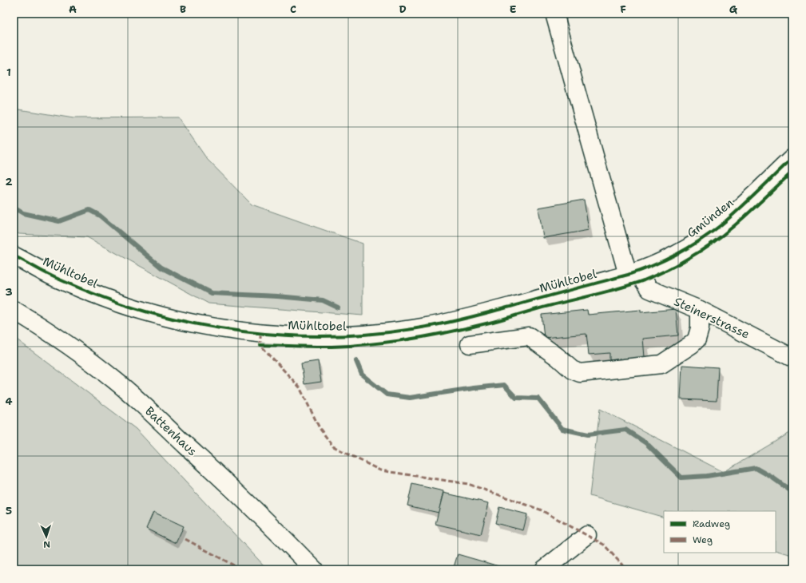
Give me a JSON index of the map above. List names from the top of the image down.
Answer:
{
  "streets": {
    "main road": [
      "Gmünden",
      "Mühltobel",
      "Steinerstrasse",
      "Battenhaus"
    ]
  },
  "crossings": [
    ["Gmünden", "Mühltobel"],
    ["Gmünden", "Steinerstrasse"],
    ["Mühltobel", "Steinerstrasse"]
  ],
  "legend": ["Radweg", "Weg"],
  "north": "bottom",
  "grid": {
    "columns": [
      "A",
      "B",
      "C",
      "D",
      "E",
      "F",
      "G"
    ],
    "rows": [
      "1",
      "2",
      "3",
      "4",
      "5"
    ]
  }
}
